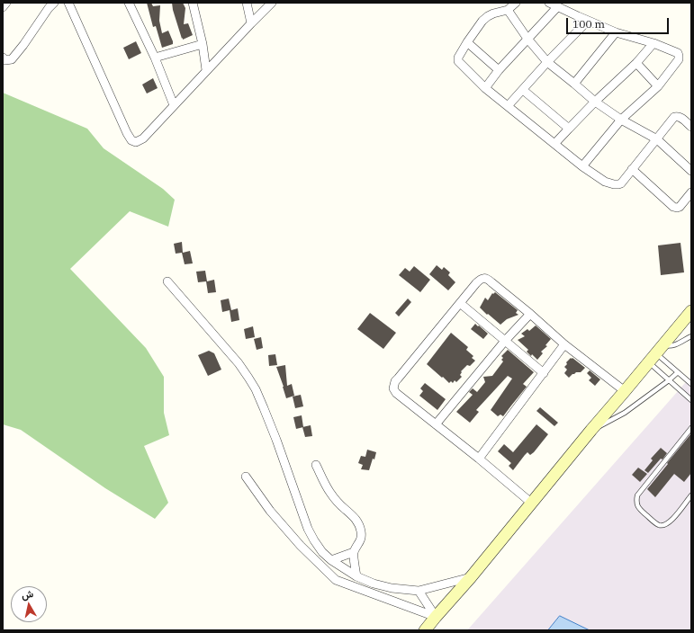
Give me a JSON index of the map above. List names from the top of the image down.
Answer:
{
  "scale_bar": "100 m",
  "north": "top"
}
